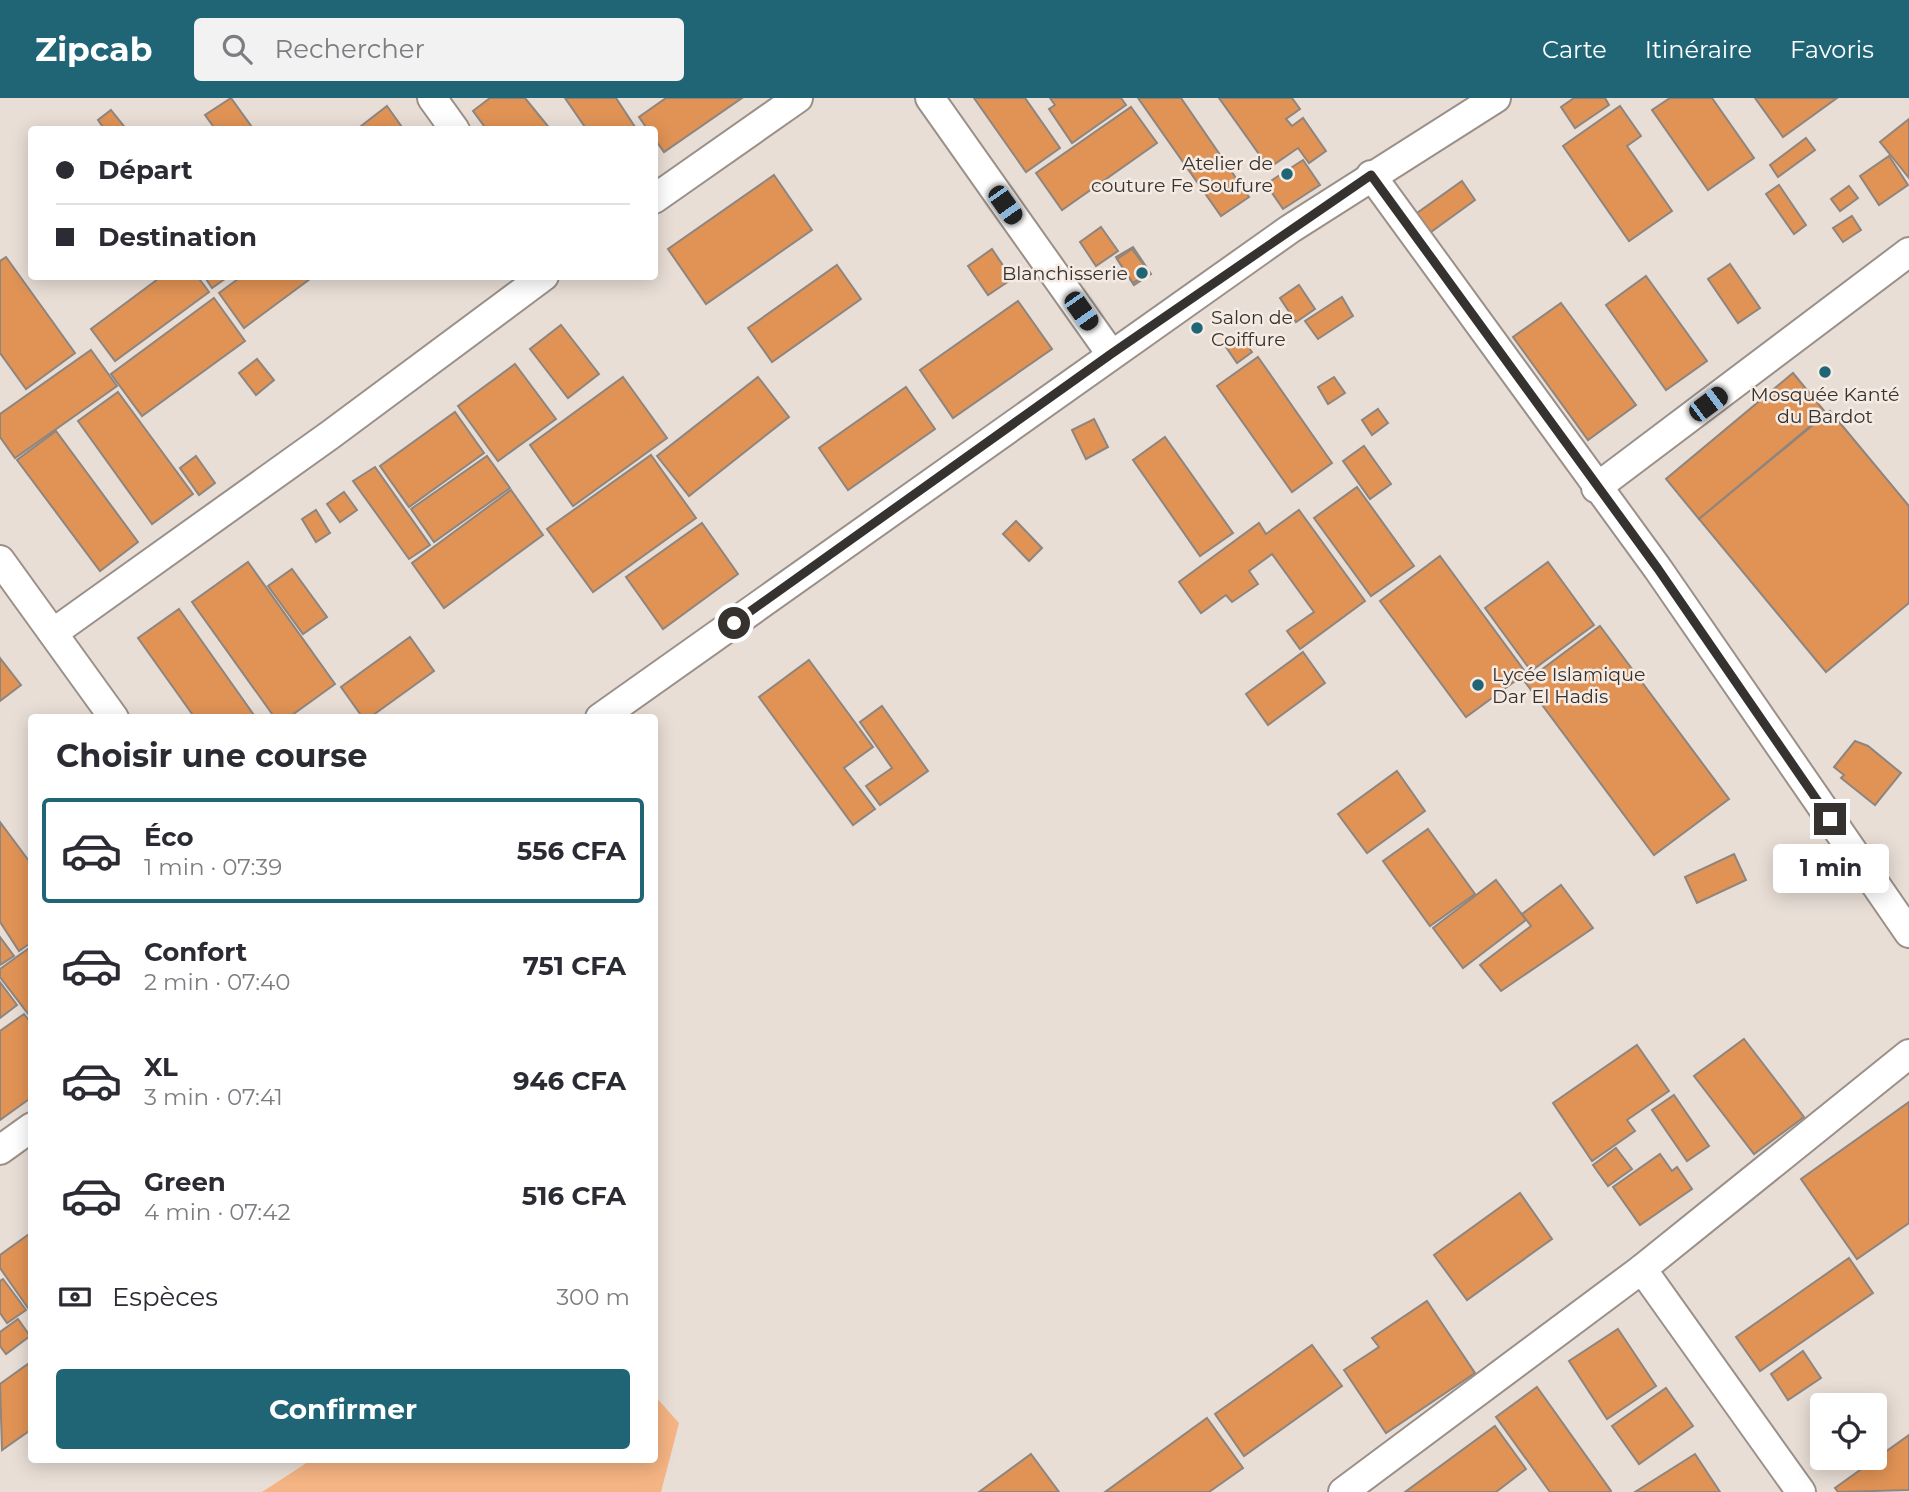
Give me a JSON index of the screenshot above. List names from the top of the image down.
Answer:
{
  "places": [
    "Atelier de couture Fe Soufure",
    "Blanchisserie",
    "Salon de Coiffure",
    "Mosquée Kanté du Bardot",
    "Lycée Islamique Dar El Hadis"
  ],
  "page": {
    "header": "Zipcab",
    "search": "Rechercher",
    "nav": ["Carte", "Itinéraire", "Favoris"],
    "banner": ["Départ", "Destination"],
    "heading": "Choisir une course",
    "list": [
      {
        "name": "Éco",
        "note": "1 min · 07:39",
        "value": "556 CFA"
      },
      {
        "name": "Confort",
        "note": "2 min · 07:40",
        "value": "751 CFA"
      },
      {
        "name": "XL",
        "note": "3 min · 07:41",
        "value": "946 CFA"
      },
      {
        "name": "Green",
        "note": "4 min · 07:42",
        "value": "516 CFA"
      }
    ],
    "bubble": "1 min",
    "pay": ["Espèces", "300 m"],
    "buttons": "Confirmer"
  }
}
